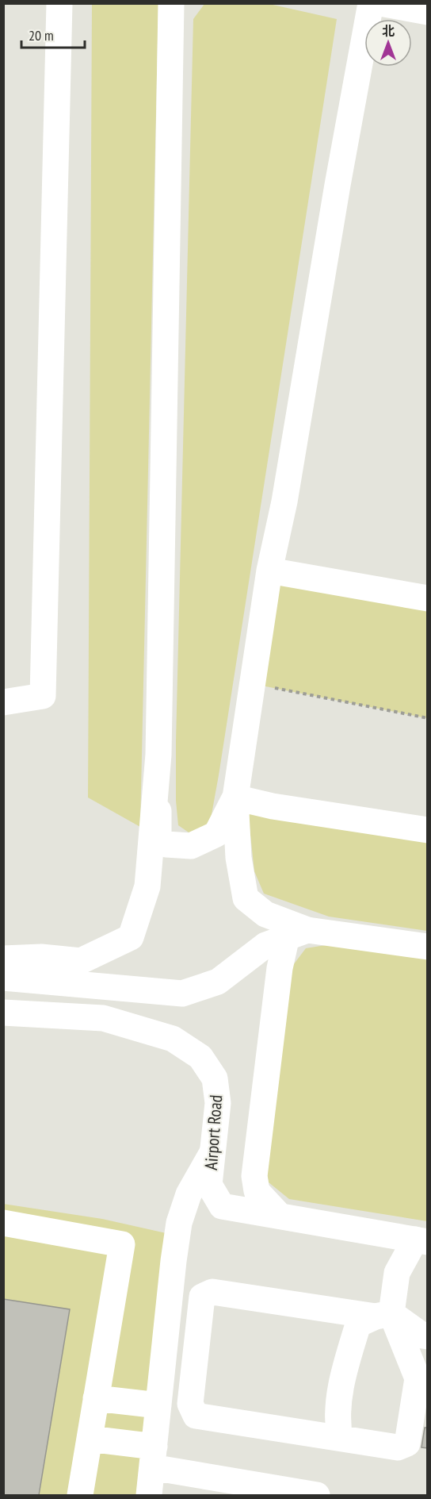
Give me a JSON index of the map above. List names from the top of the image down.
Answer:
{
  "streets": {
    "main road": ["Airport Road"]
  },
  "scale_bar": "20 m",
  "north": "top"
}
